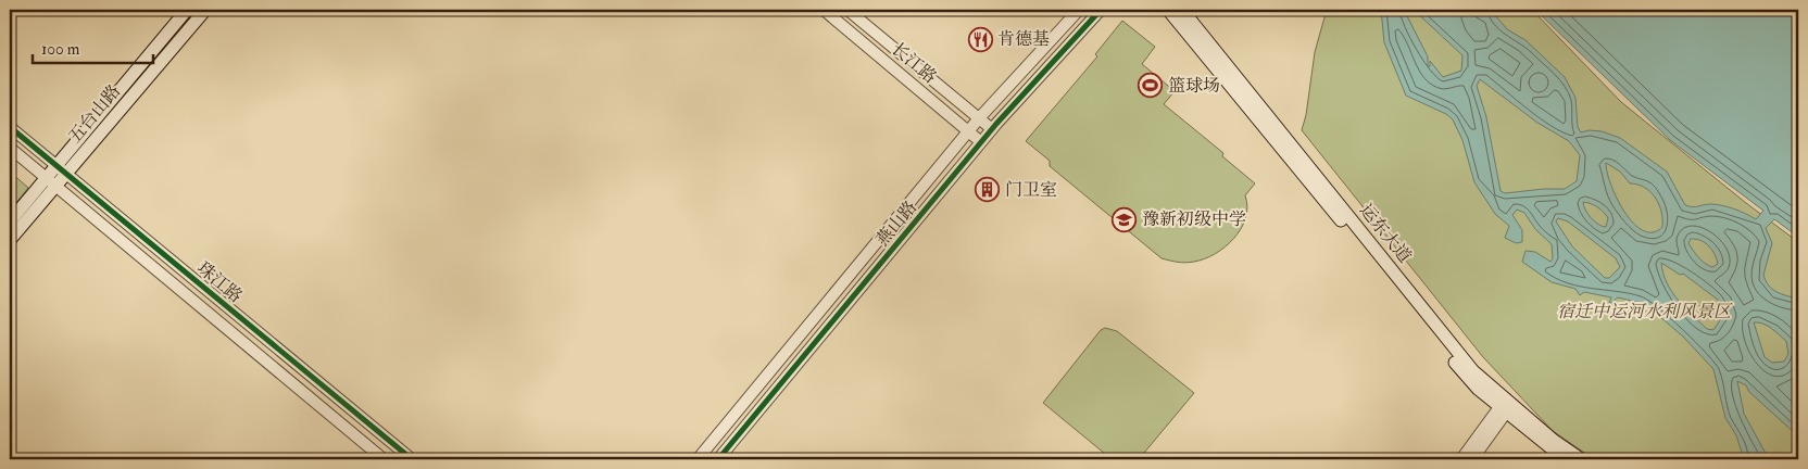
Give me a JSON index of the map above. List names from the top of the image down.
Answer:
{
  "streets": {
    "main road": ["五台山路", "运东大道"],
    "street": ["长江路", "燕山路", "珠江路"]
  },
  "crossings": [
    ["长江路", "燕山路"],
    ["五台山路", "珠江路"]
  ],
  "parks": ["宿迁中运河水利风景区"],
  "places": {
    "restaurant": ["肯德基"],
    "sports": ["篮球场"],
    "building": ["门卫室"],
    "school or university": ["豫新初级中学"]
  },
  "scale_bar": "100 m"
}
